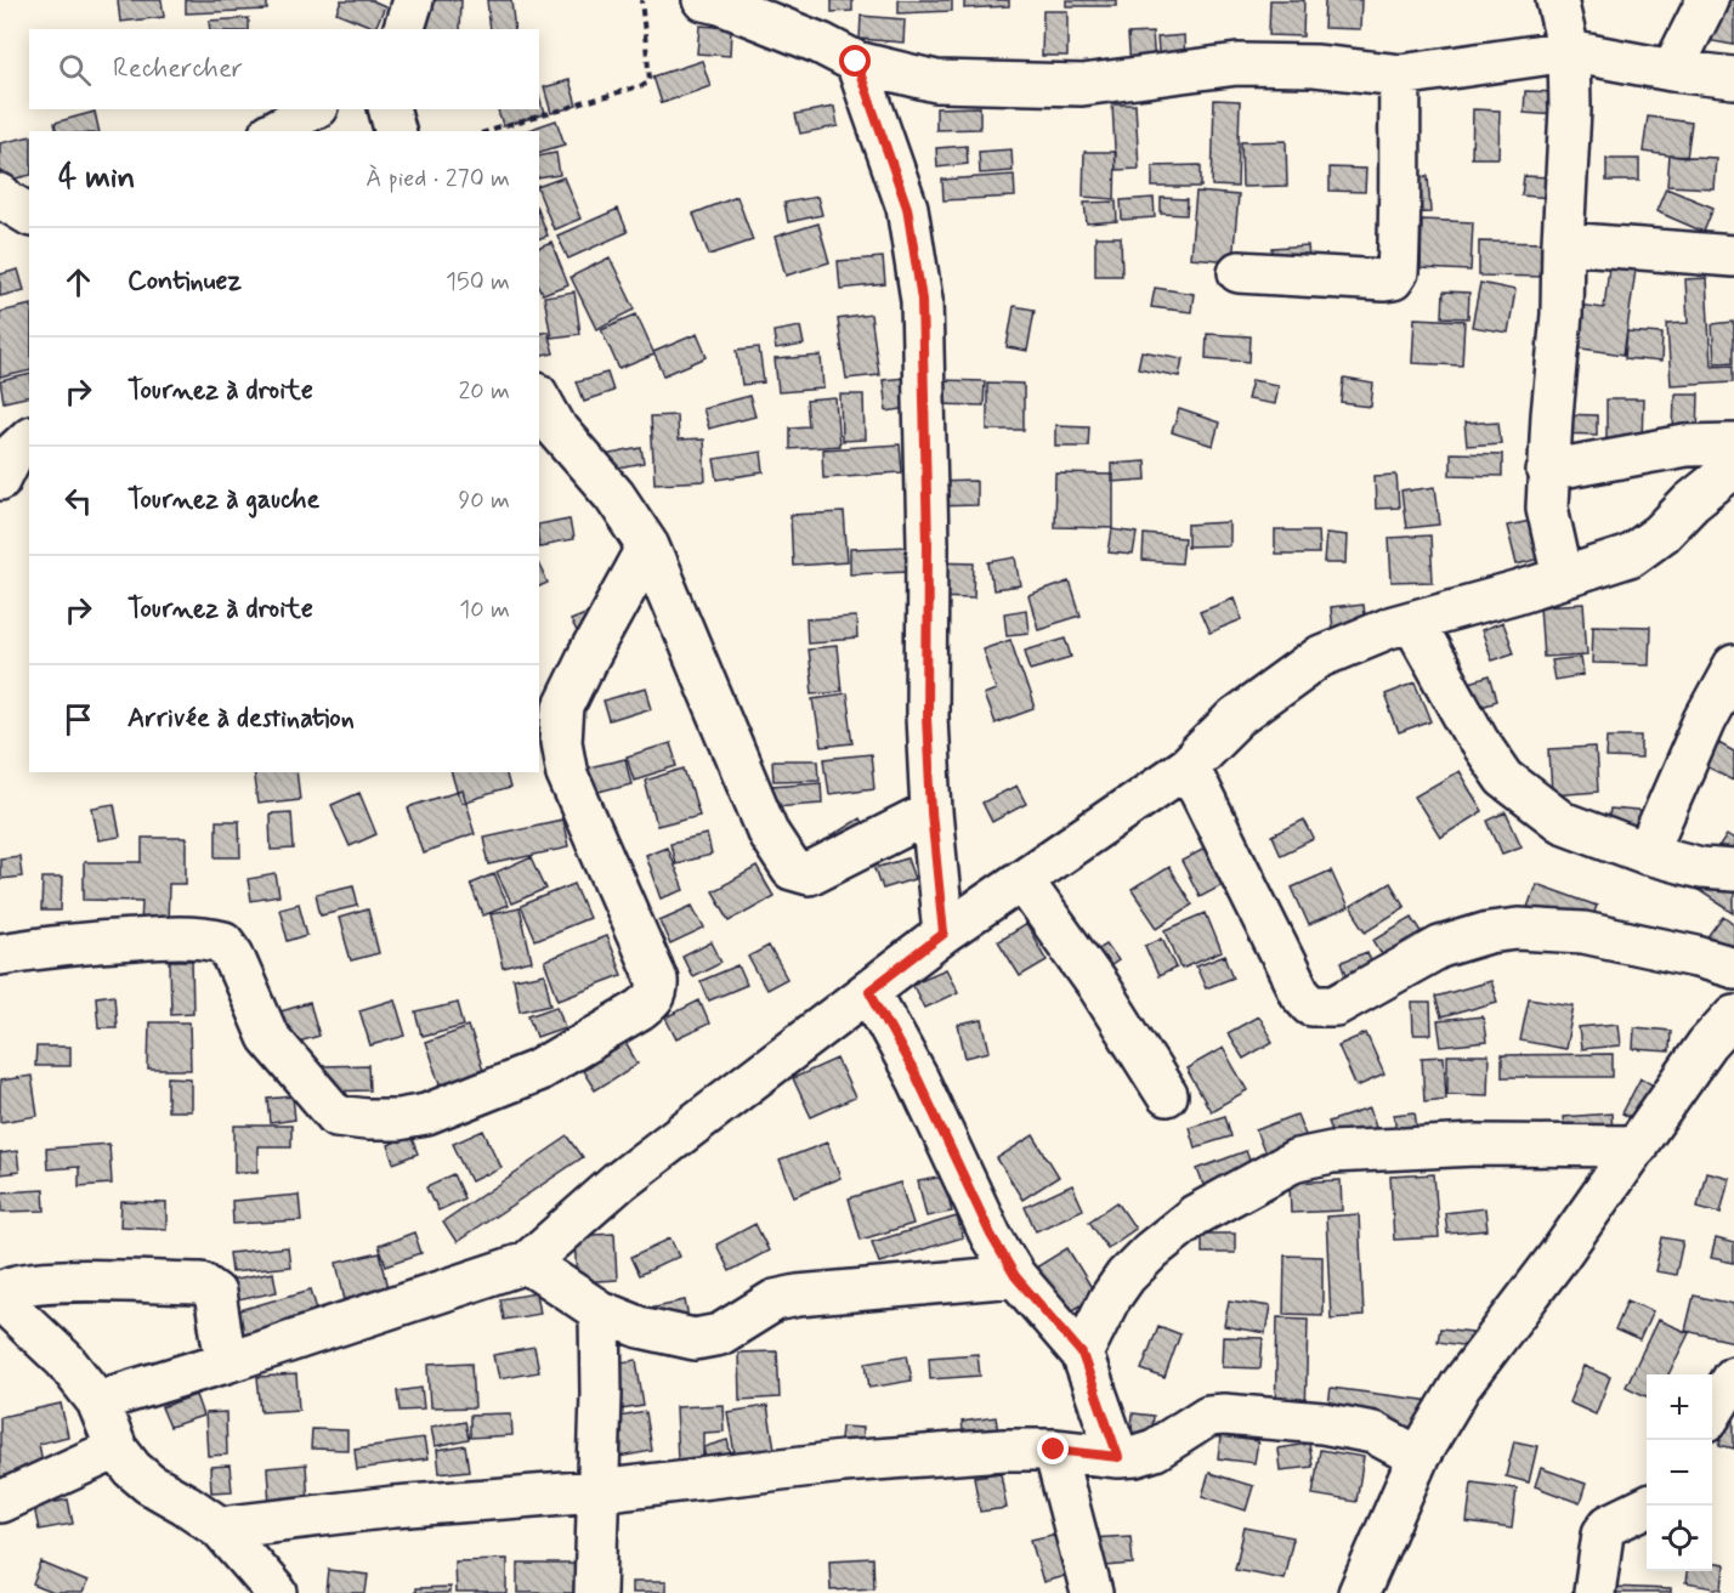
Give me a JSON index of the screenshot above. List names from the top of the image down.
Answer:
{
  "page": {
    "search": "Rechercher",
    "heading": ["4 min", "À pied · 270 m"],
    "list": [
      ["Continuez", "150 m"],
      ["Tournez à droite", "20 m"],
      ["Tournez à gauche", "90 m"],
      ["Tournez à droite", "10 m"],
      "Arrivée à destination"
    ],
    "map_buttons": ["+", "−"]
  }
}
